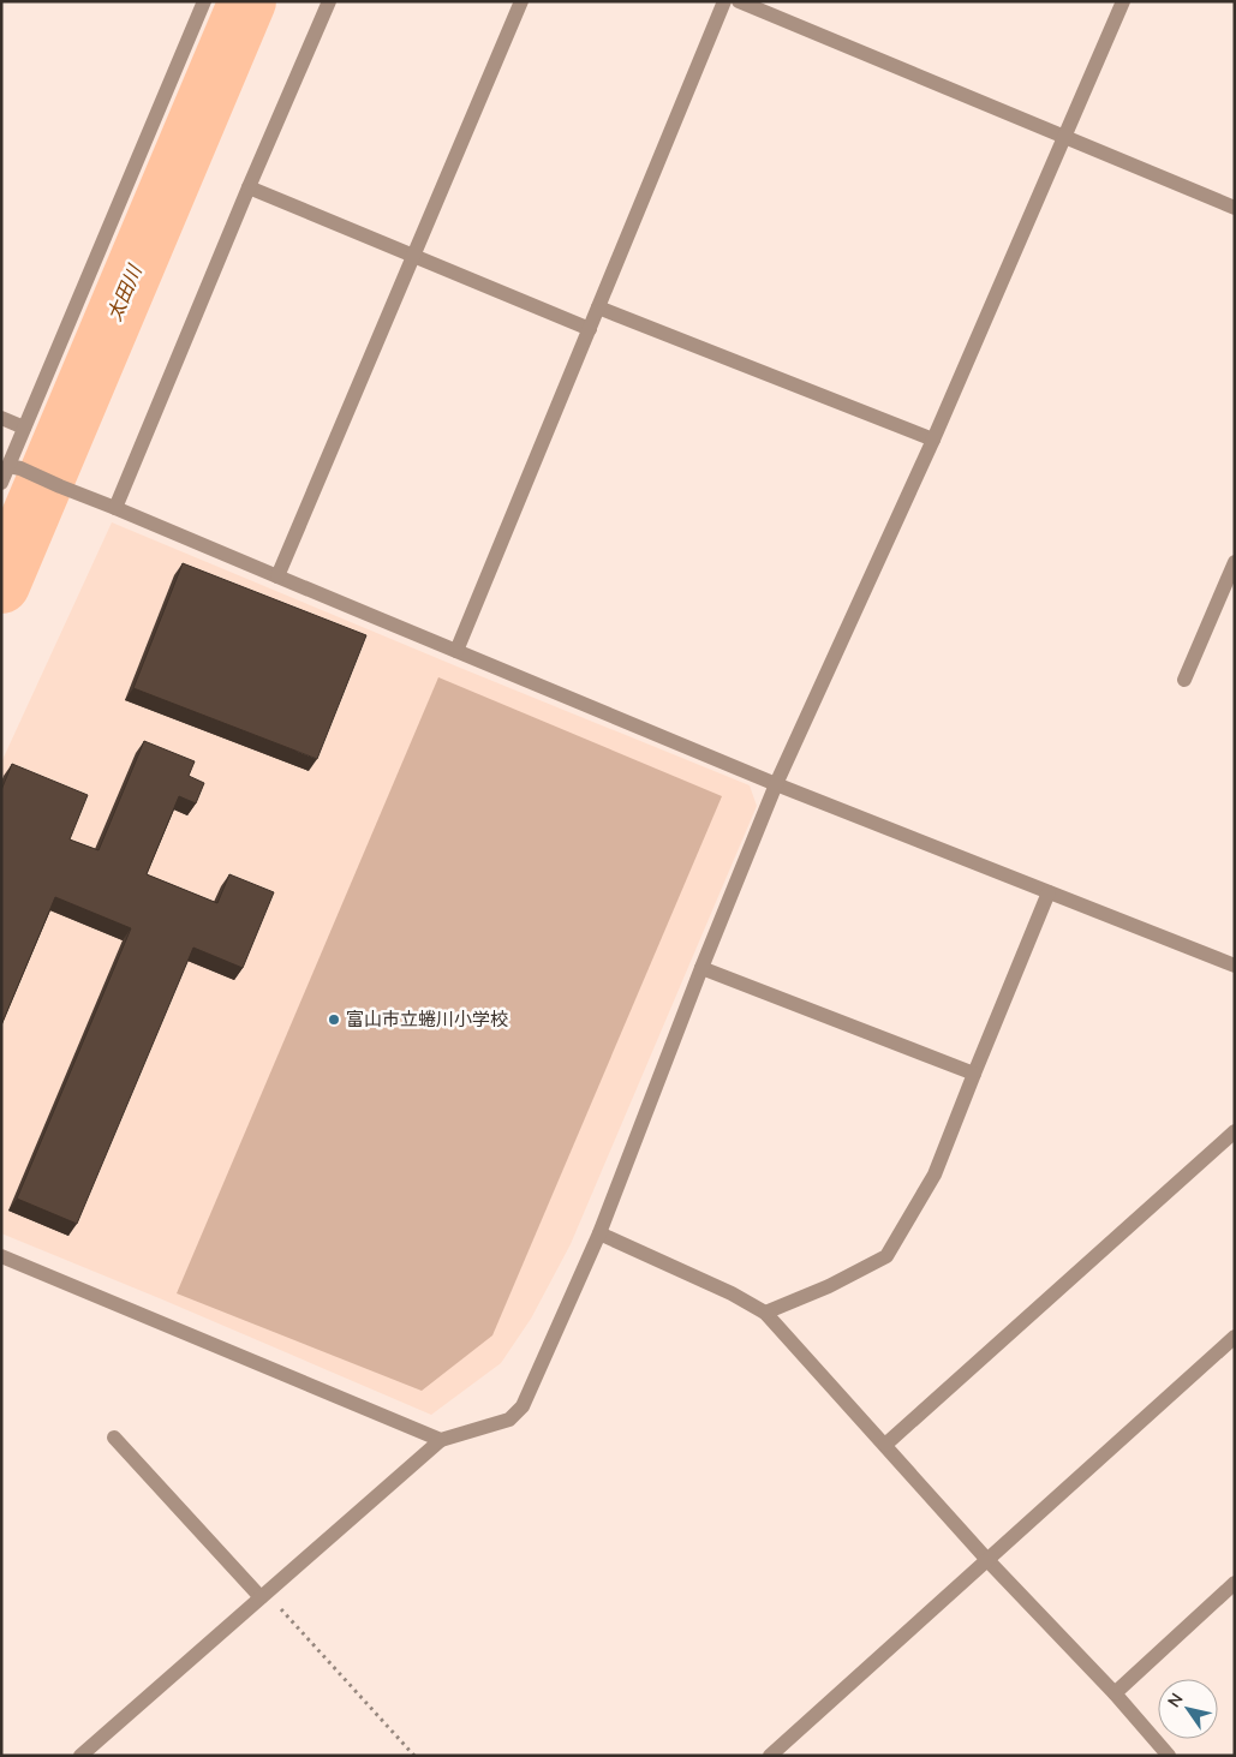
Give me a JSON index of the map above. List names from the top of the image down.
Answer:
{
  "water": ["太田川"],
  "places": ["富山市立蜷川小学校"],
  "north": "top left"
}
